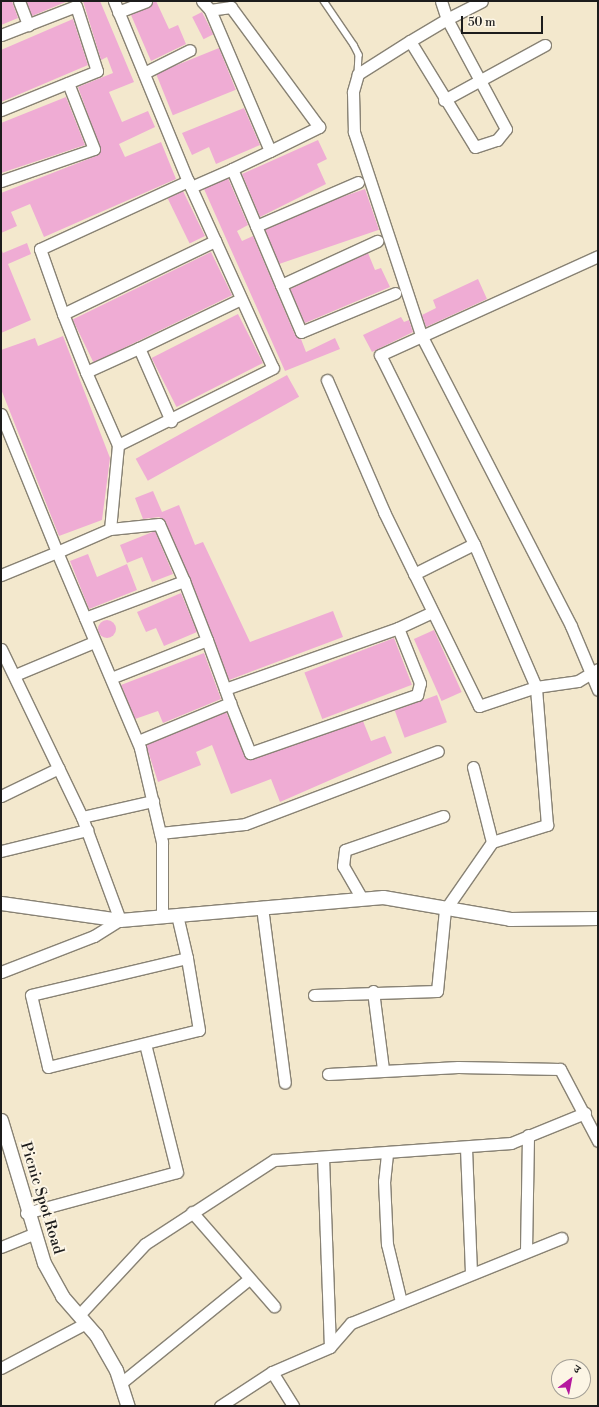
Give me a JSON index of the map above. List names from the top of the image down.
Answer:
{
  "streets": {
    "street": ["Picnic Spot Road"]
  },
  "scale_bar": "50 m",
  "north": "top right"
}
